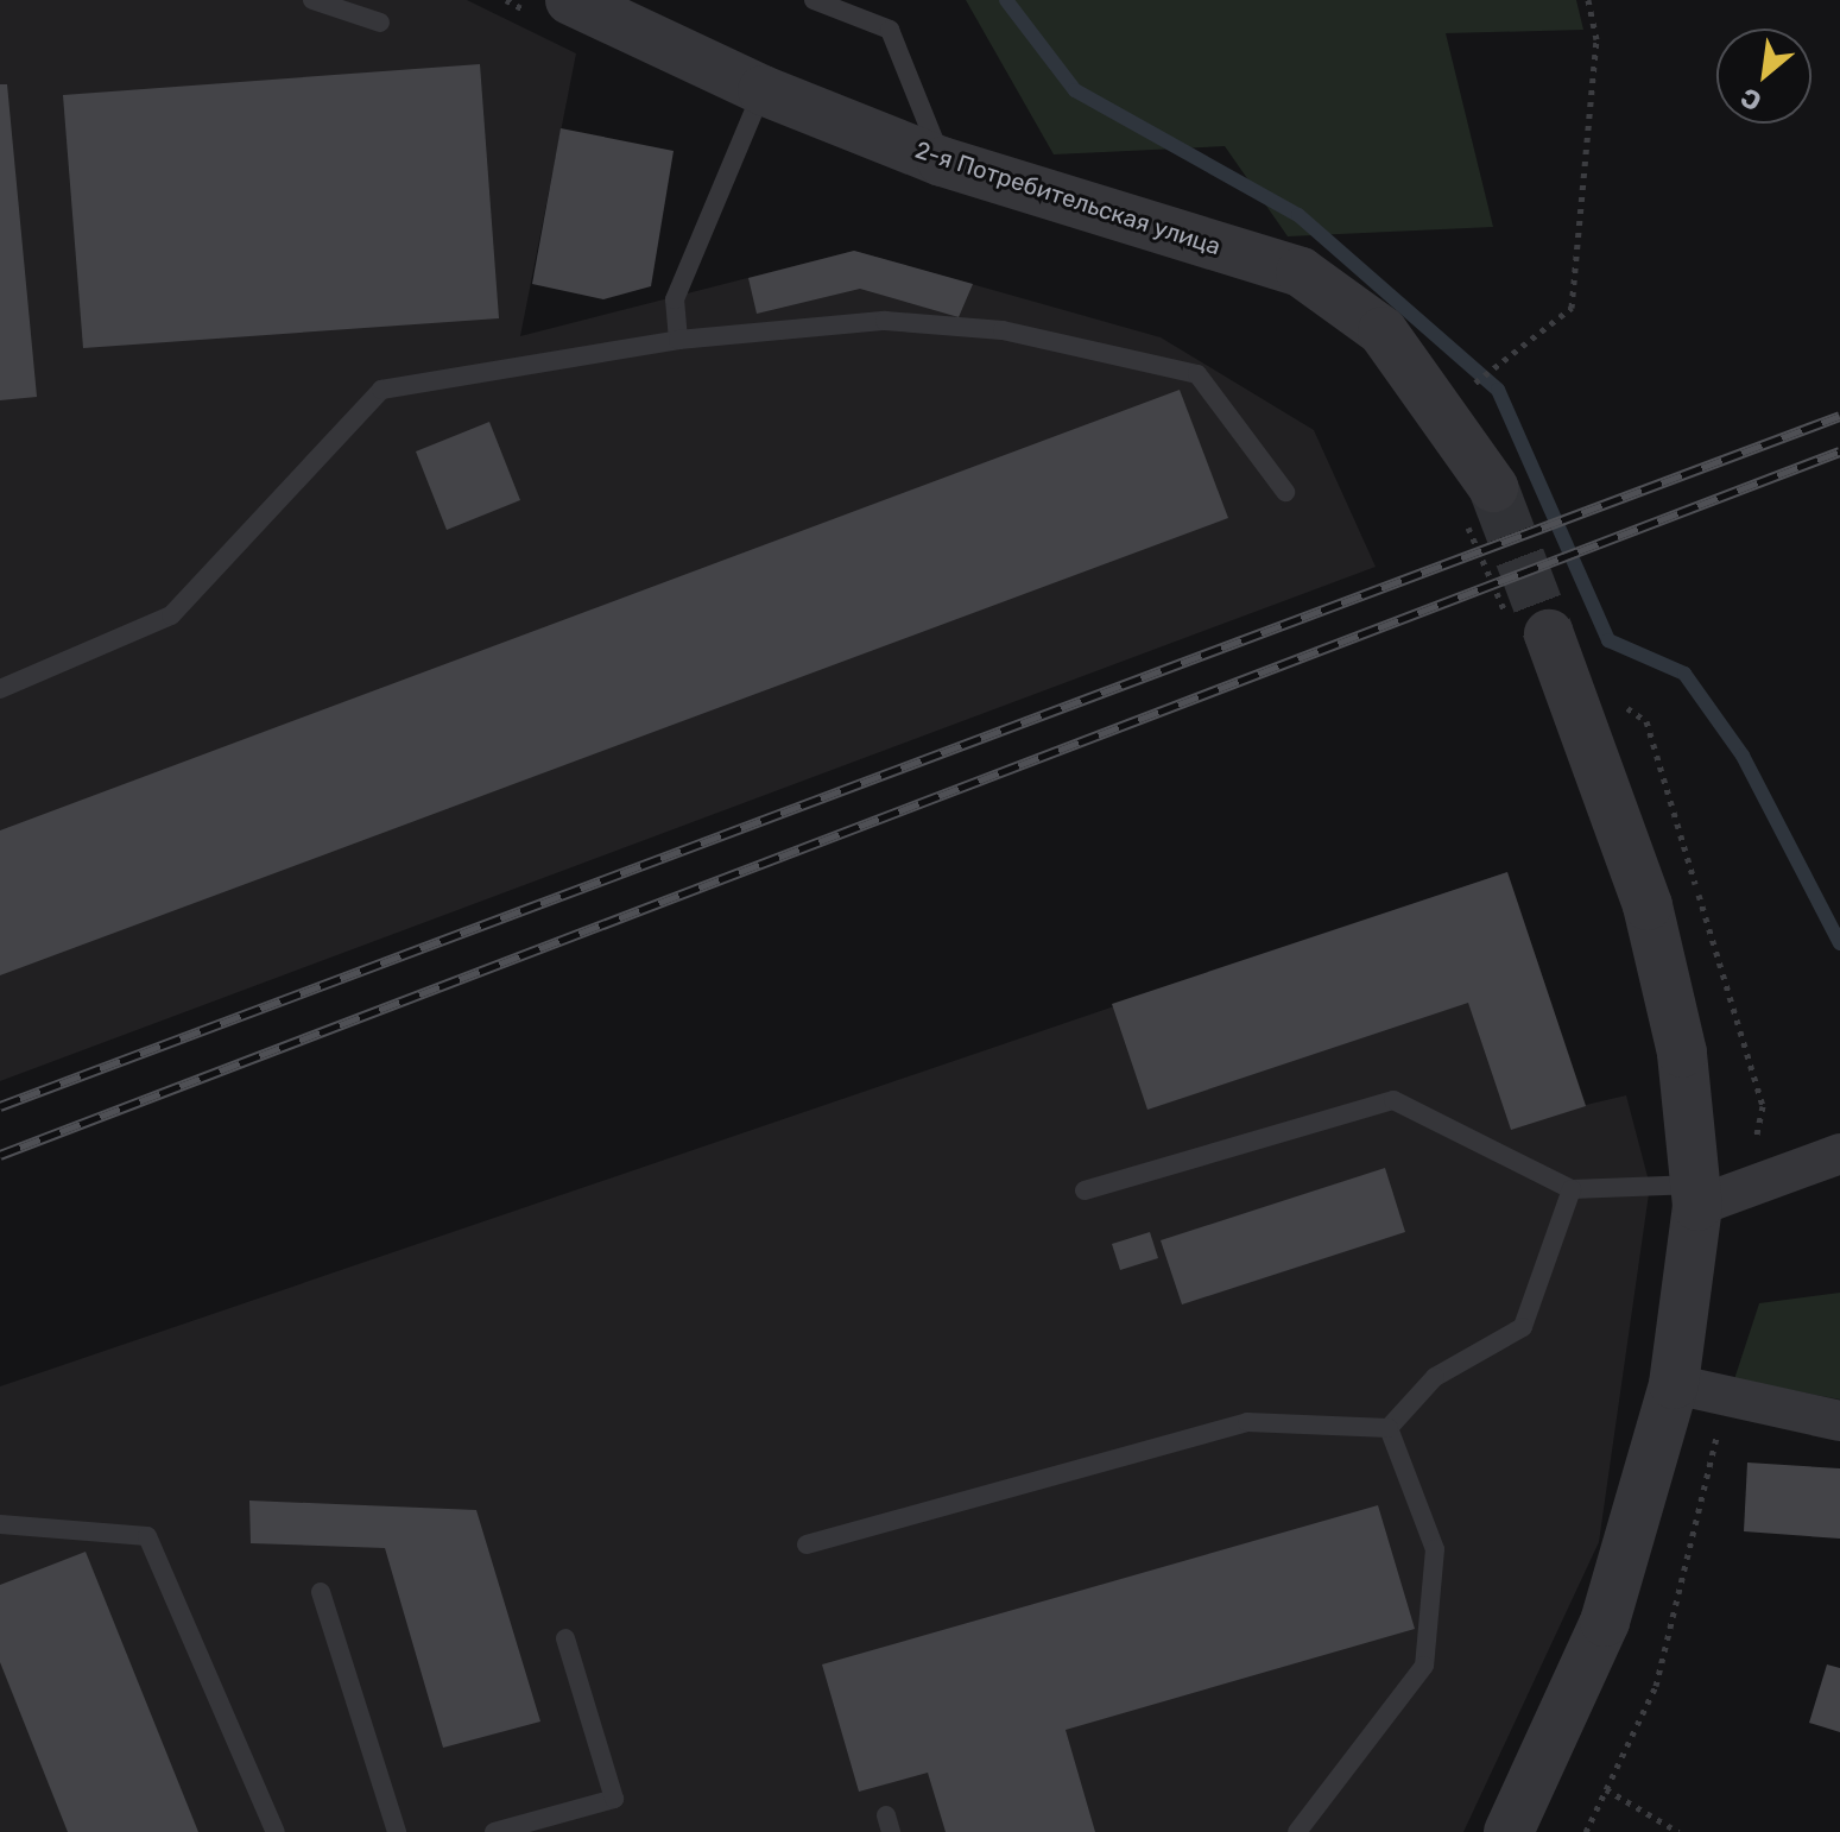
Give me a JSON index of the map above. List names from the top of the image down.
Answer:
{
  "streets": {
    "street": ["2-я Потребительская улица"]
  },
  "north": "bottom left"
}
